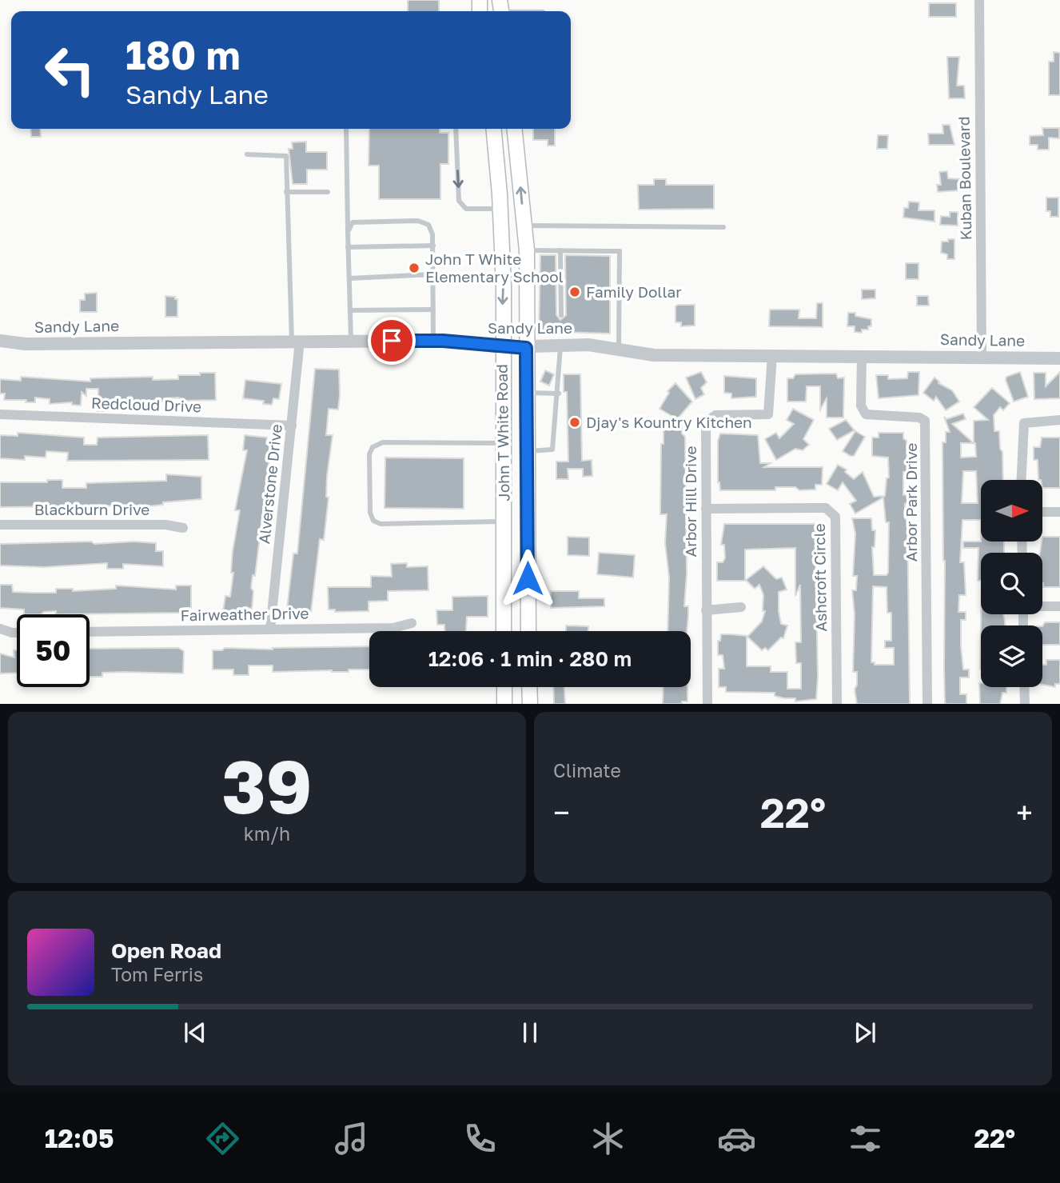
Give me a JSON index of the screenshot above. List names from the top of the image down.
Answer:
{
  "streets": {
    "main road": ["John T White Road"],
    "street": [
      "Kuban Boulevard",
      "Sandy Lane",
      "Redcloud Drive",
      "Alverstone Drive",
      "Arbor Hill Drive",
      "Arbor Park Drive",
      "Blackburn Drive",
      "Ashcroft Circle",
      "Fairweather Drive"
    ]
  },
  "crossings": [
    ["Kuban Boulevard", "Sandy Lane"],
    ["Sandy Lane", "John T White Road"],
    ["Sandy Lane", "Alverstone Drive"],
    ["Sandy Lane", "Arbor Hill Drive"],
    ["Sandy Lane", "Arbor Park Drive"],
    ["Redcloud Drive", "Alverstone Drive"],
    ["Alverstone Drive", "Fairweather Drive"],
    ["Arbor Hill Drive", "Ashcroft Circle"]
  ],
  "places": ["John T White Elementary School", "Family Dollar", "Djay's Kountry Kitchen"],
  "north": "right",
  "page": {
    "turn": ["180 m", "Sandy Lane"],
    "limit": "50",
    "trip": "12:06 · 1 min · 280 m",
    "tile": [
      ["39", "km/h"],
      "Climate"
    ],
    "heat": ["−", "22°", "+"],
    "song": ["Open Road", "Tom Ferris"],
    "tabs": ["12:05", "22°"]
  }
}
